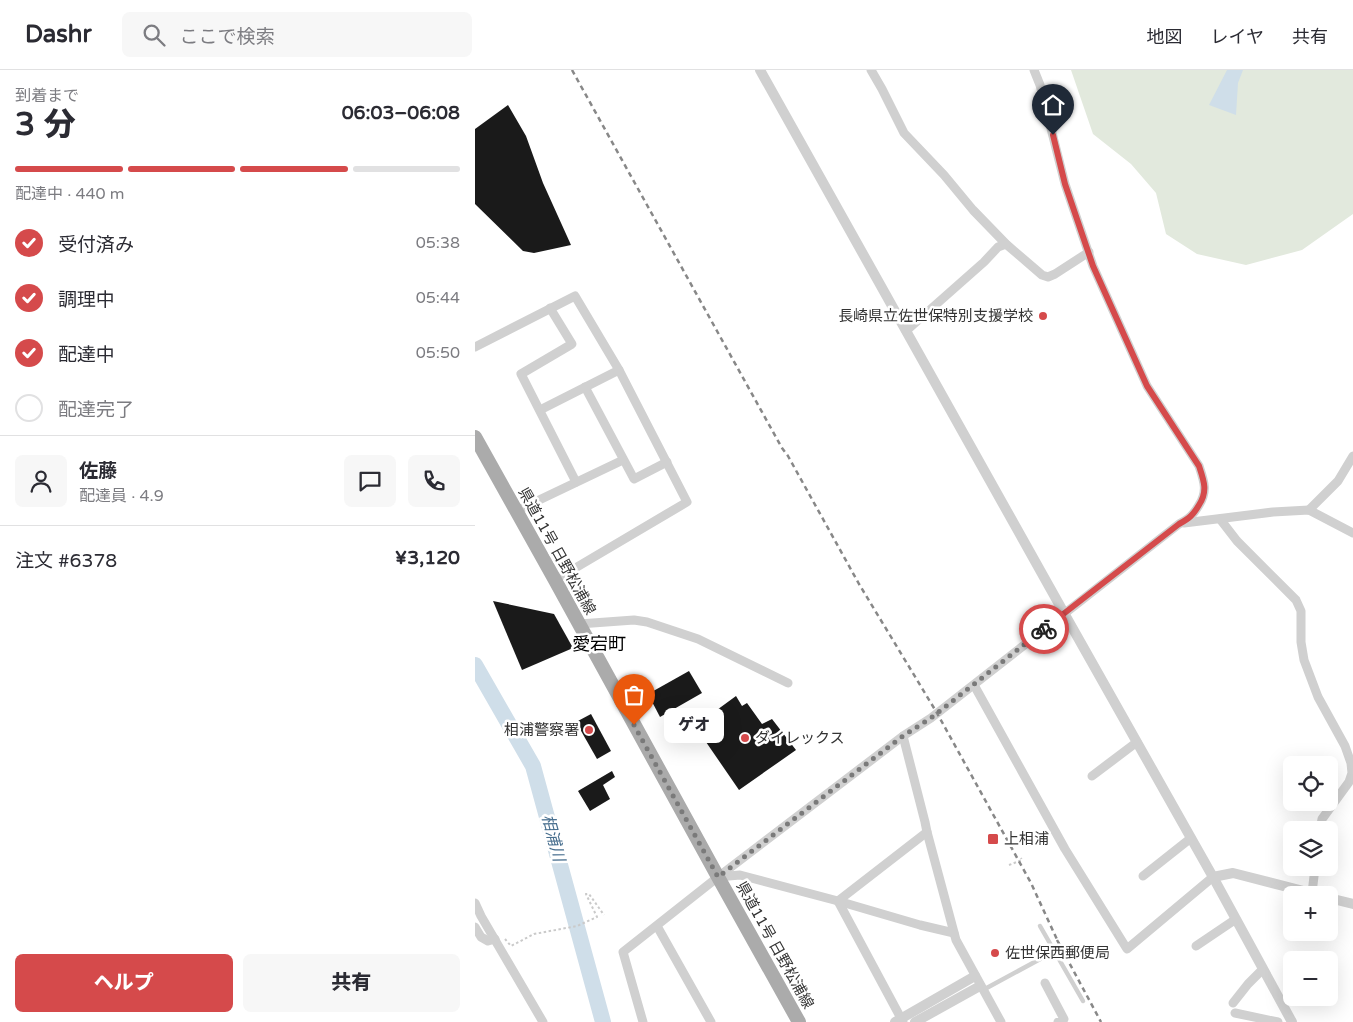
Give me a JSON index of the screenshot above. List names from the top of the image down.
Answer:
{
  "streets": {
    "main road": ["県道11号 日野松浦線"]
  },
  "districts": ["愛宕町"],
  "water": ["相浦川"],
  "places": {
    "other": [
      "長崎県立佐世保特別支援学校",
      "ゲオ",
      "相浦警察署",
      "ダイレックス",
      "佐世保西郵便局"
    ],
    "transit": ["上相浦"]
  },
  "page": {
    "header": "Dashr",
    "search": "ここで検索",
    "nav": ["地図", "レイヤ", "共有"],
    "heading": ["3 分", "到着まで", "06:03–06:08"],
    "panel": [
      "佐藤",
      "配達員 · 4.9",
      "注文 #6378",
      "¥3,120"
    ],
    "bar": "配達中 · 440 m",
    "list": [
      ["受付済み", "05:38"],
      ["調理中", "05:44"],
      ["配達中", "05:50"],
      "配達完了"
    ],
    "bubble": "ゲオ",
    "map_buttons": ["+", "−"],
    "buttons": ["ヘルプ", "共有"]
  }
}
